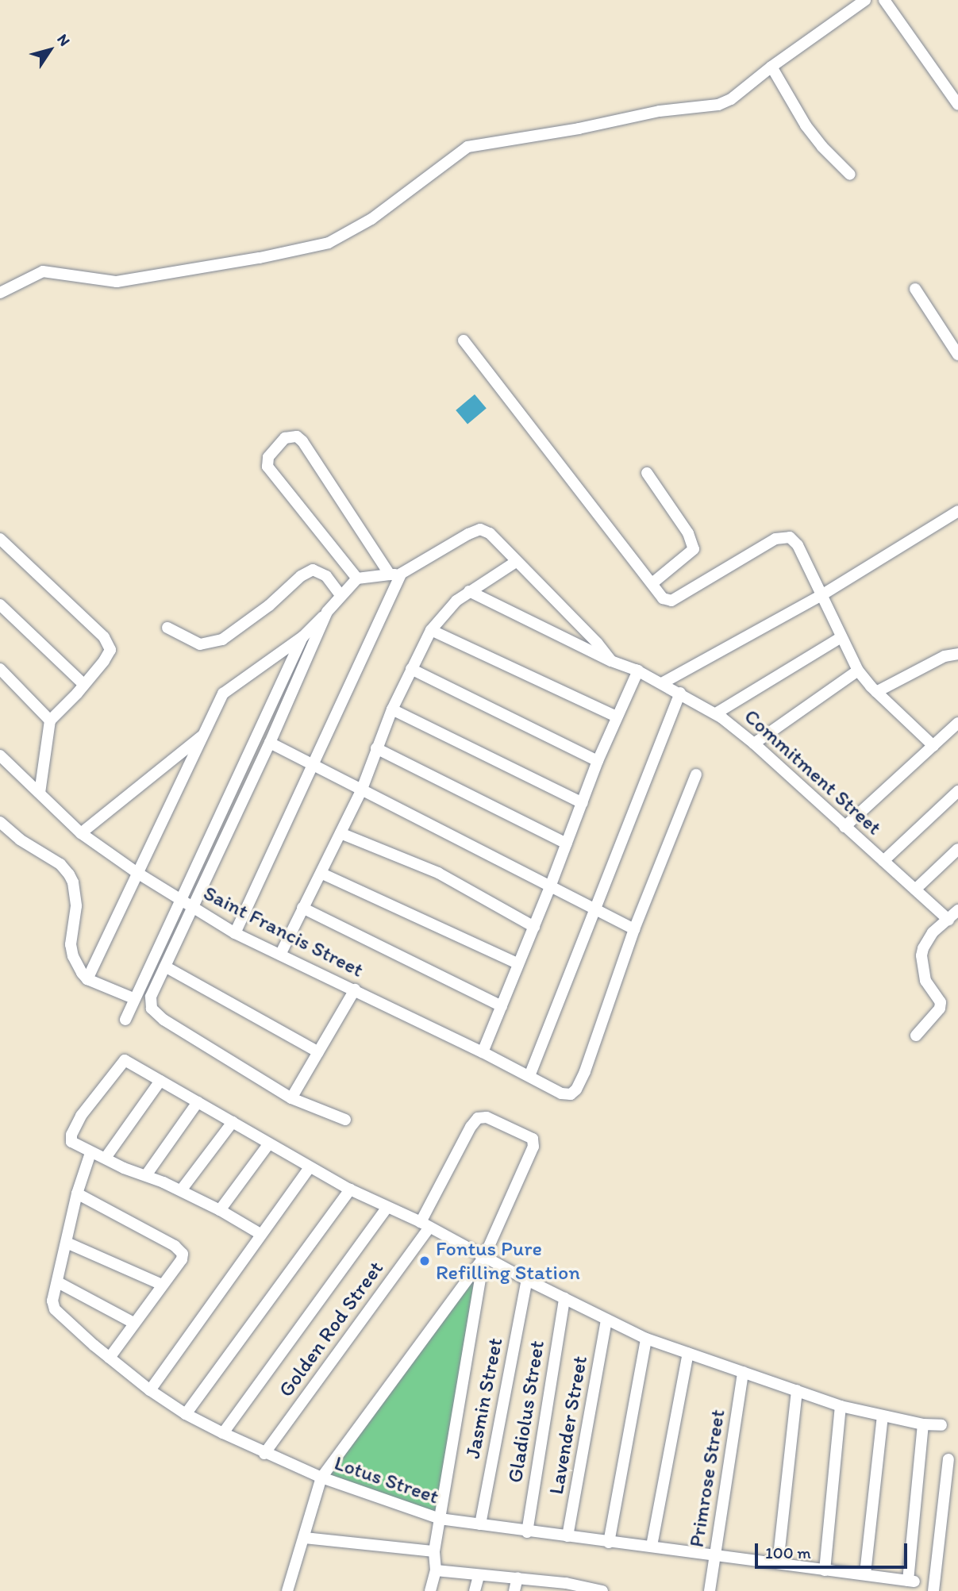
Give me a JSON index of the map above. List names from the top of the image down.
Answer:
{
  "streets": {
    "street": [
      "Commitment Street",
      "Saint Francis Street",
      "Golden Rod Street",
      "Jasmin Street",
      "Gladiolus Street",
      "Lavender Street",
      "Primrose Street",
      "Lotus Street"
    ]
  },
  "crossings": [
    ["Golden Rod Street", "Lotus Street"],
    ["Jasmin Street", "Lotus Street"],
    ["Gladiolus Street", "Lotus Street"],
    ["Lavender Street", "Lotus Street"],
    ["Primrose Street", "Lotus Street"]
  ],
  "places": ["Fontus Pure Refilling Station"],
  "scale_bar": "100 m",
  "north": "top right"
}
